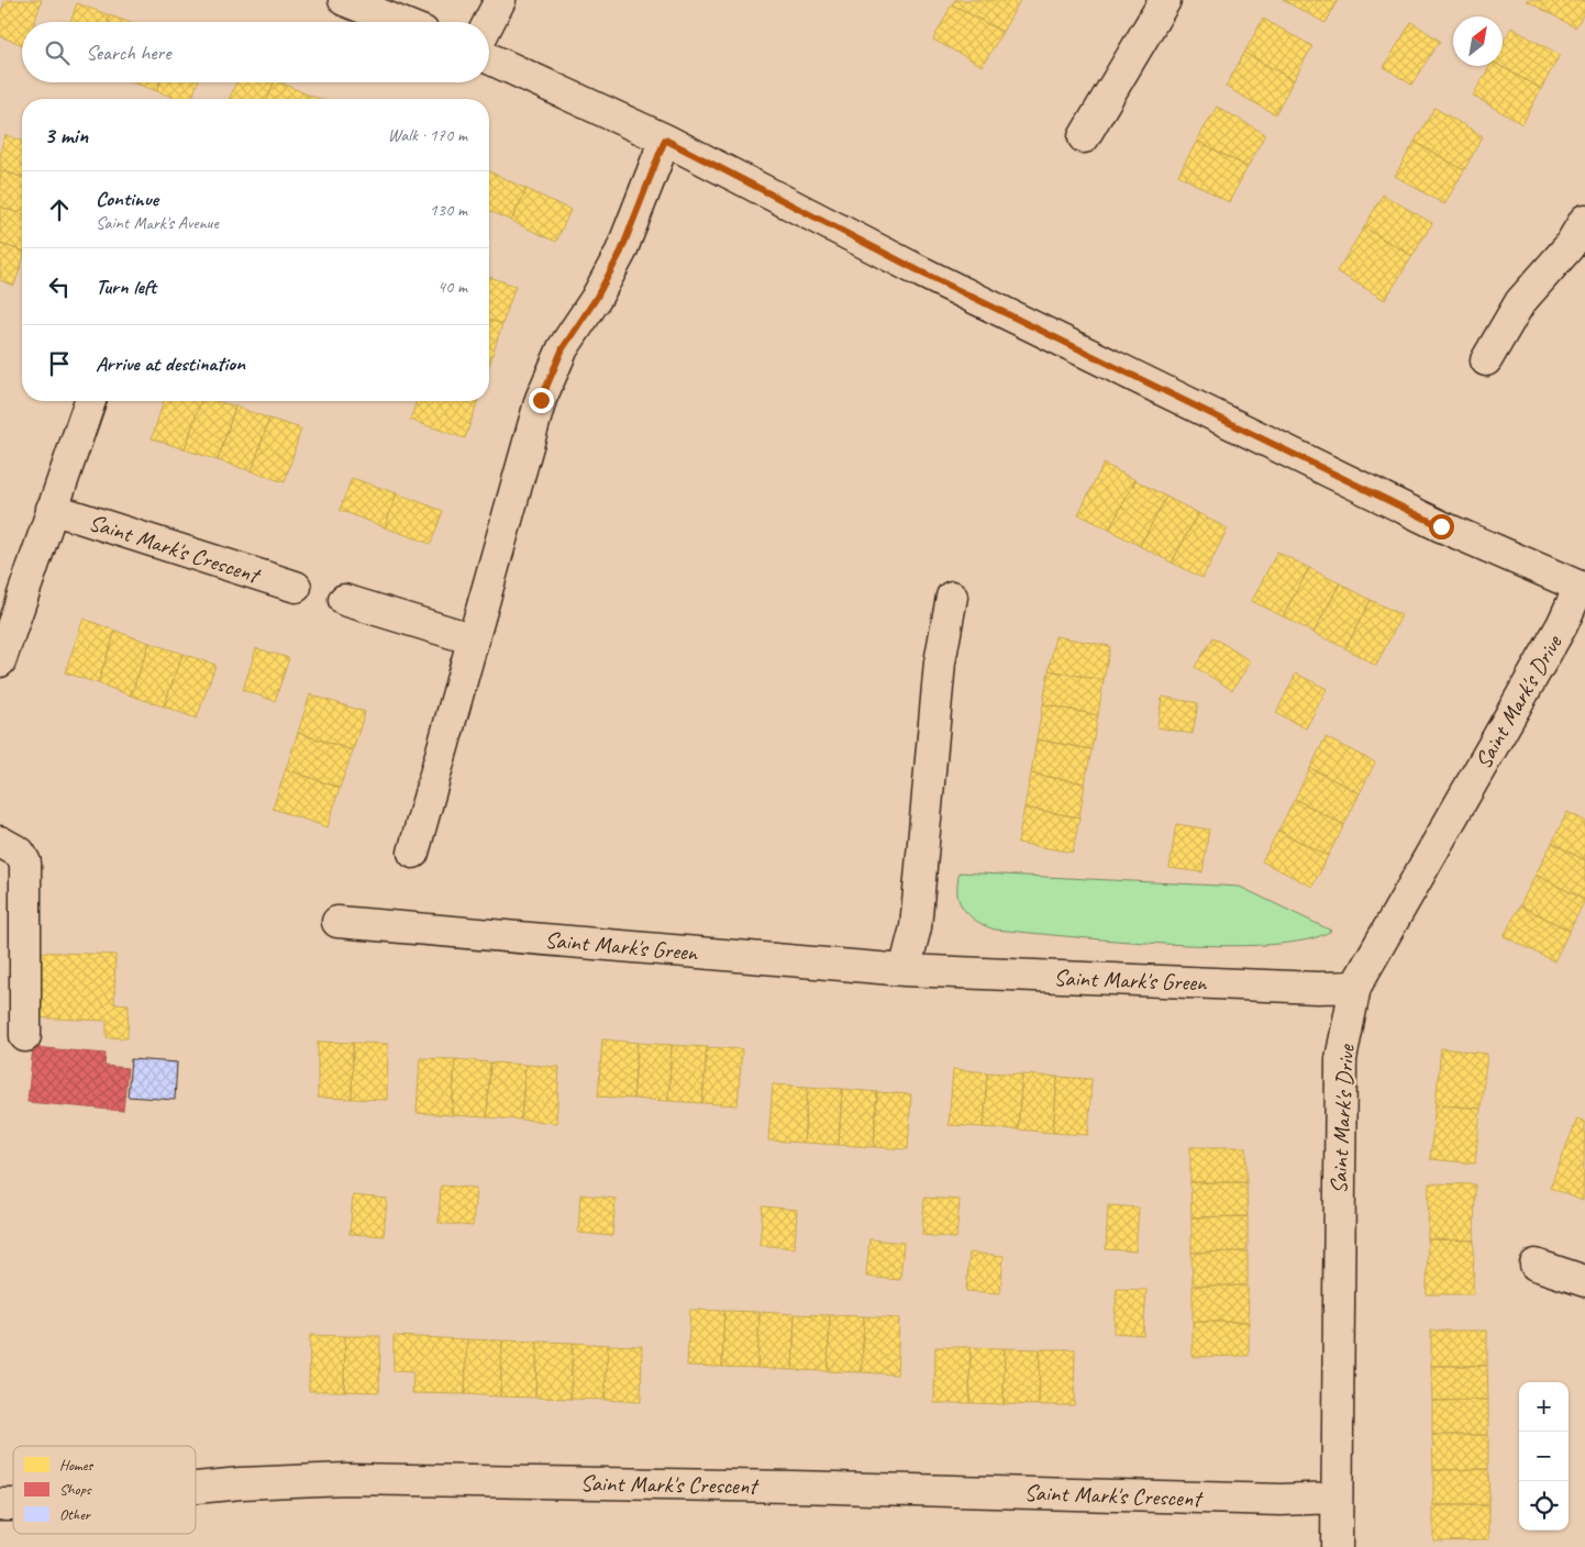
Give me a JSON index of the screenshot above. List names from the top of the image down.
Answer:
{
  "streets": {
    "street": ["Saint Mark's Crescent", "Saint Mark's Drive", "Saint Mark's Green"]
  },
  "crossings": [
    ["Saint Mark's Crescent", "Saint Mark's Drive"],
    ["Saint Mark's Drive", "Saint Mark's Green"]
  ],
  "legend": ["Homes", "Shops", "Other"],
  "north": "top right",
  "page": {
    "search": "Search here",
    "heading": ["3 min", "Walk · 170 m"],
    "list": [
      ["Continue", "Saint Mark's Avenue", "130 m"],
      ["Turn left", "40 m"],
      "Arrive at destination"
    ],
    "map_buttons": ["+", "−"]
  }
}
